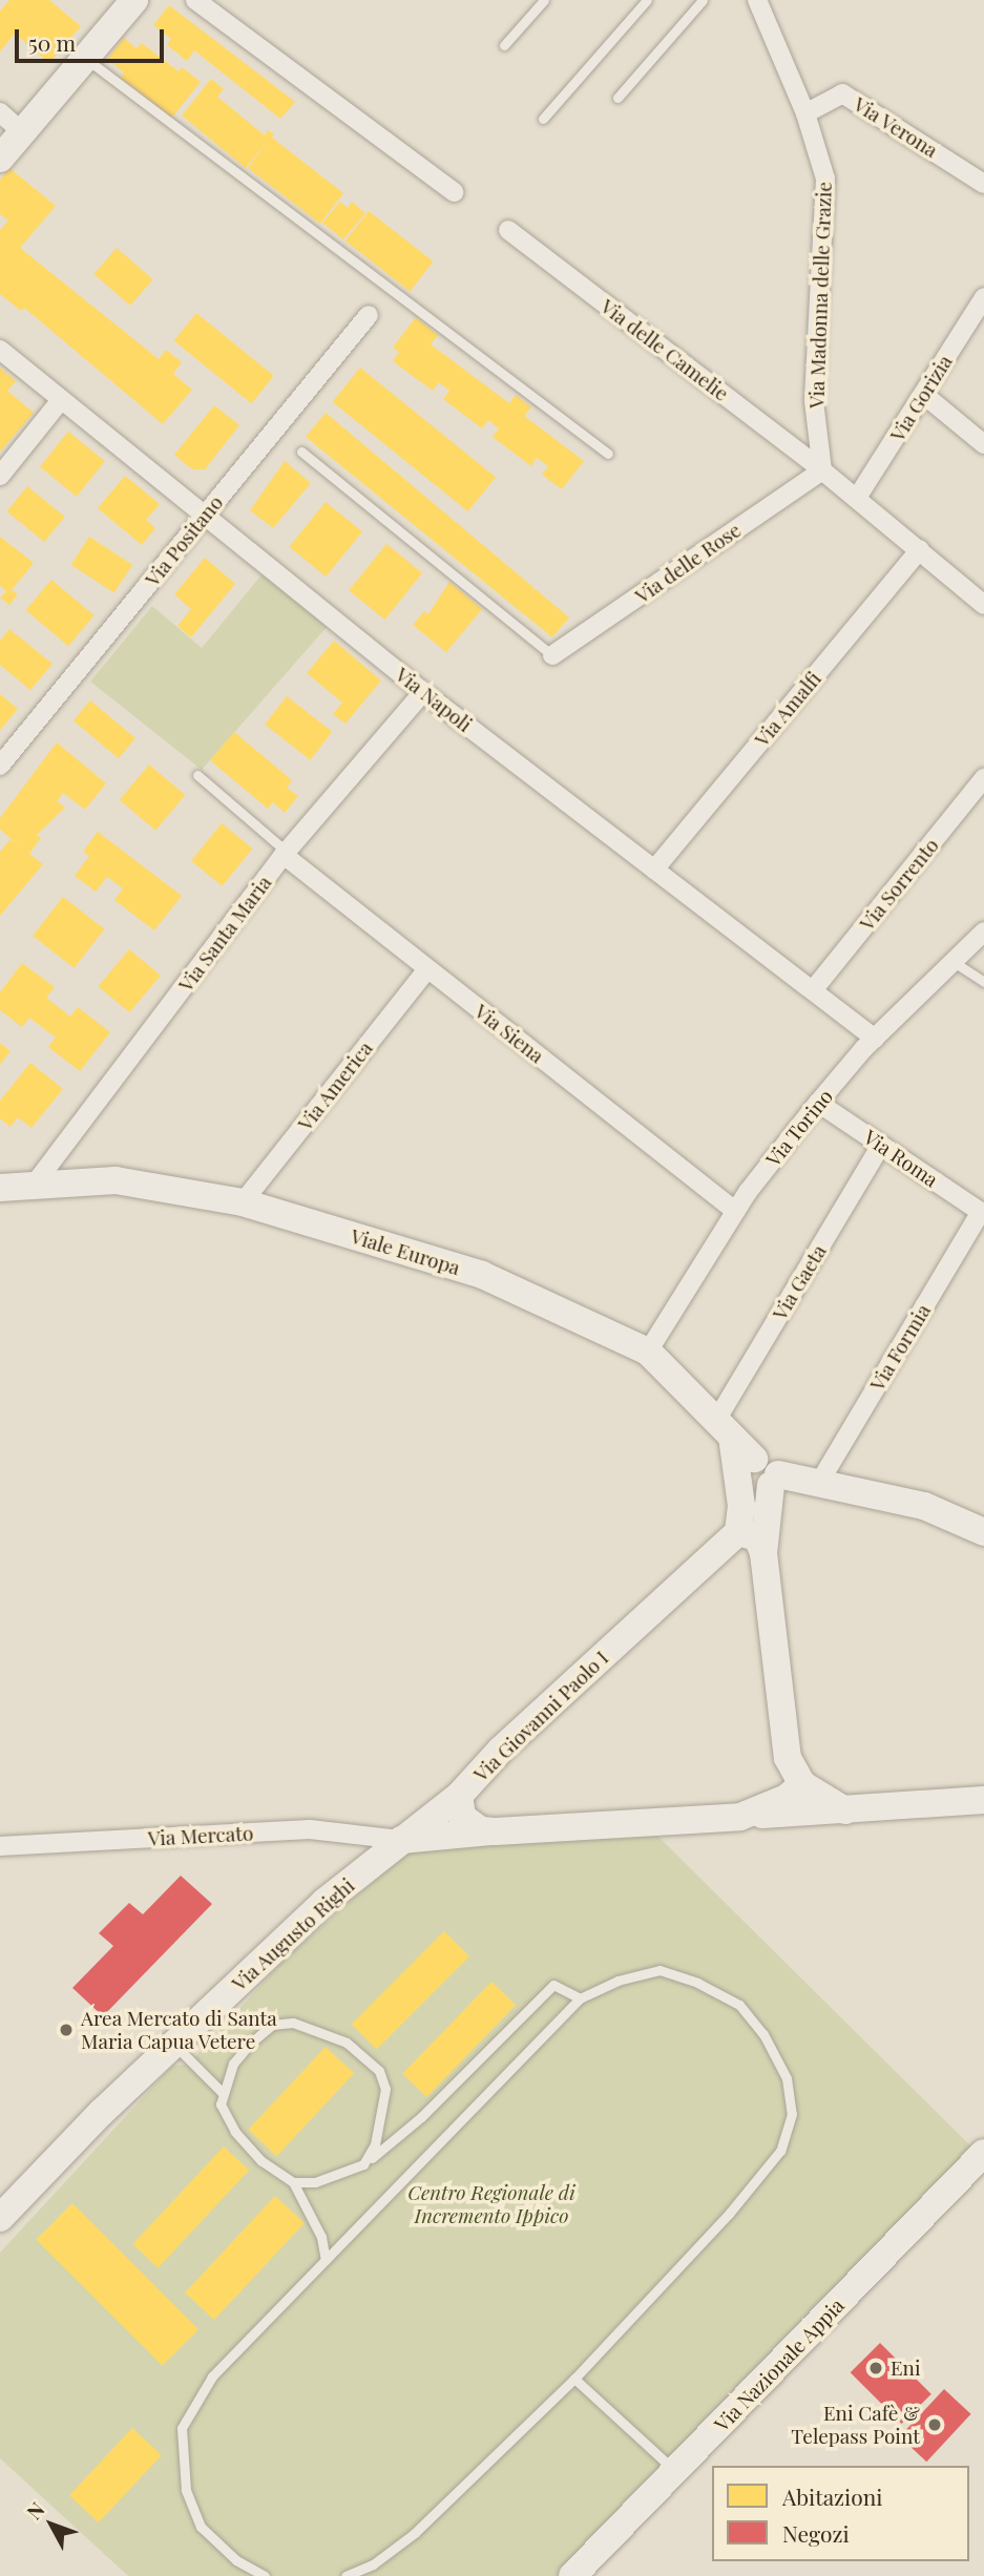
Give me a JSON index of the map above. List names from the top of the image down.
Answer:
{
  "streets": {
    "street": [
      "Via Verona",
      "Via Madonna delle Grazie",
      "Via delle Camelie",
      "Via Gorizia",
      "Via Positano",
      "Via delle Rose",
      "Via Napoli",
      "Via Amalfi",
      "Via Sorrento",
      "Via Santa Maria",
      "Via Siena",
      "Via America",
      "Via Torino",
      "Via Roma",
      "Viale Europa",
      "Via Gaeta",
      "Via Formia",
      "Via Giovanni Paolo I",
      "Via Mercato",
      "Via Augusto Righi",
      "Via Nazionale Appia"
    ]
  },
  "crossings": [
    ["Via Verona", "Via Madonna delle Grazie"],
    ["Via Madonna delle Grazie", "Via delle Camelie"],
    ["Via Madonna delle Grazie", "Via delle Rose"],
    ["Via delle Camelie", "Via delle Rose"],
    ["Via Positano", "Via Napoli"],
    ["Via Napoli", "Via Amalfi"],
    ["Via Napoli", "Via Sorrento"],
    ["Via Napoli", "Via Santa Maria"],
    ["Via Napoli", "Via Torino"],
    ["Via Santa Maria", "Via Siena"],
    ["Via Santa Maria", "Viale Europa"],
    ["Via Siena", "Via America"],
    ["Via Siena", "Via Torino"],
    ["Via America", "Viale Europa"],
    ["Via Torino", "Via Roma"],
    ["Via Torino", "Viale Europa"],
    ["Via Roma", "Via Gaeta"],
    ["Via Roma", "Via Formia"],
    ["Viale Europa", "Via Gaeta"],
    ["Via Giovanni Paolo I", "Via Augusto Righi"],
    ["Via Mercato", "Via Augusto Righi"]
  ],
  "parks": ["Centro Regionale di Incremento Ippico"],
  "places": ["Area Mercato di Santa Maria Capua Vetere", "Eni", "Eni Cafè & Telepass Point"],
  "legend": ["Abitazioni", "Negozi"],
  "scale_bar": "50 m",
  "north": "top left"
}
